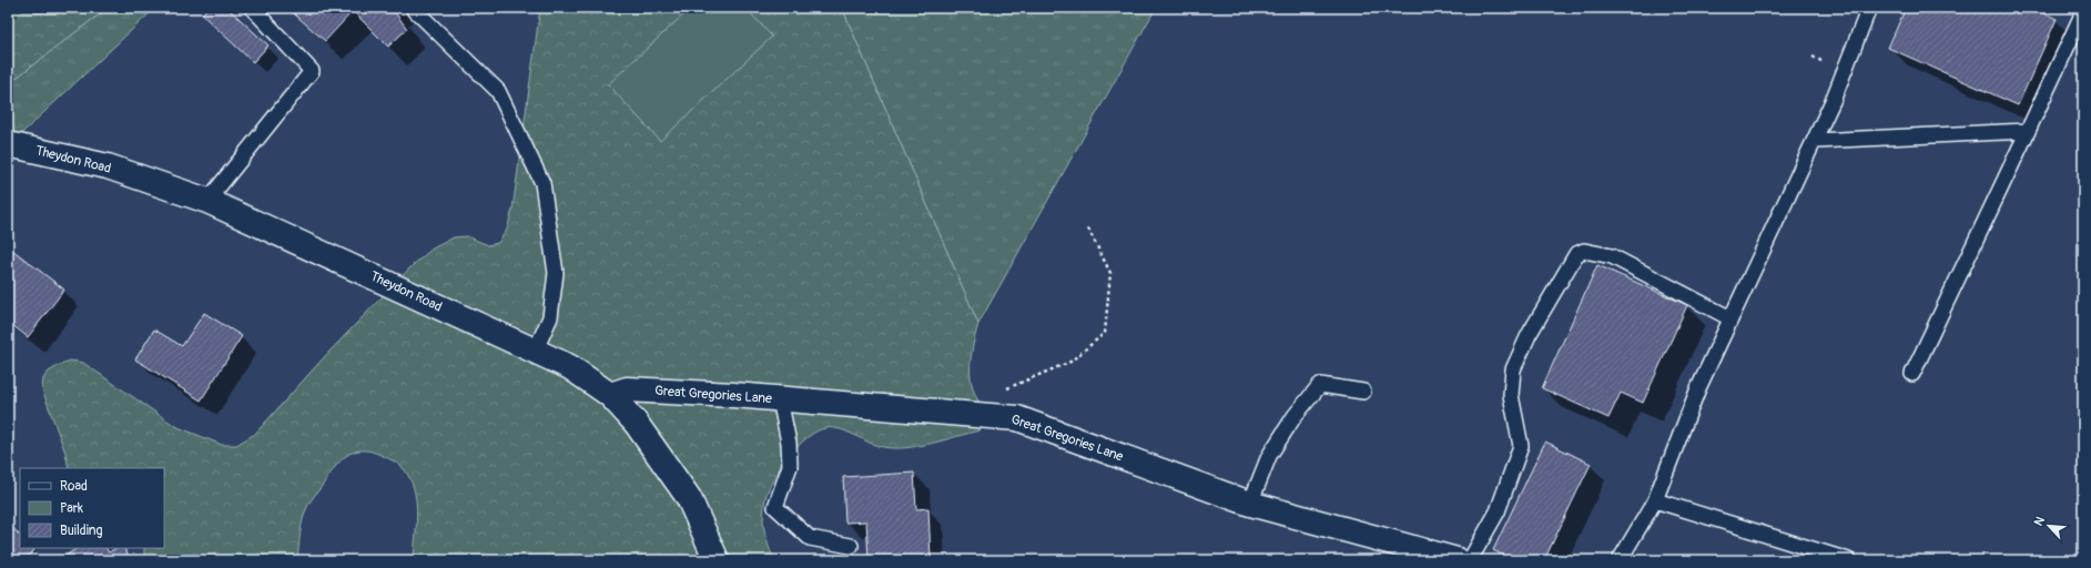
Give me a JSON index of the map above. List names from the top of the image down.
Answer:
{
  "streets": {
    "street": ["Theydon Road", "Great Gregories Lane"]
  },
  "crossings": [
    ["Theydon Road", "Great Gregories Lane"]
  ],
  "legend": ["Road", "Park", "Building"],
  "north": "top left"
}
